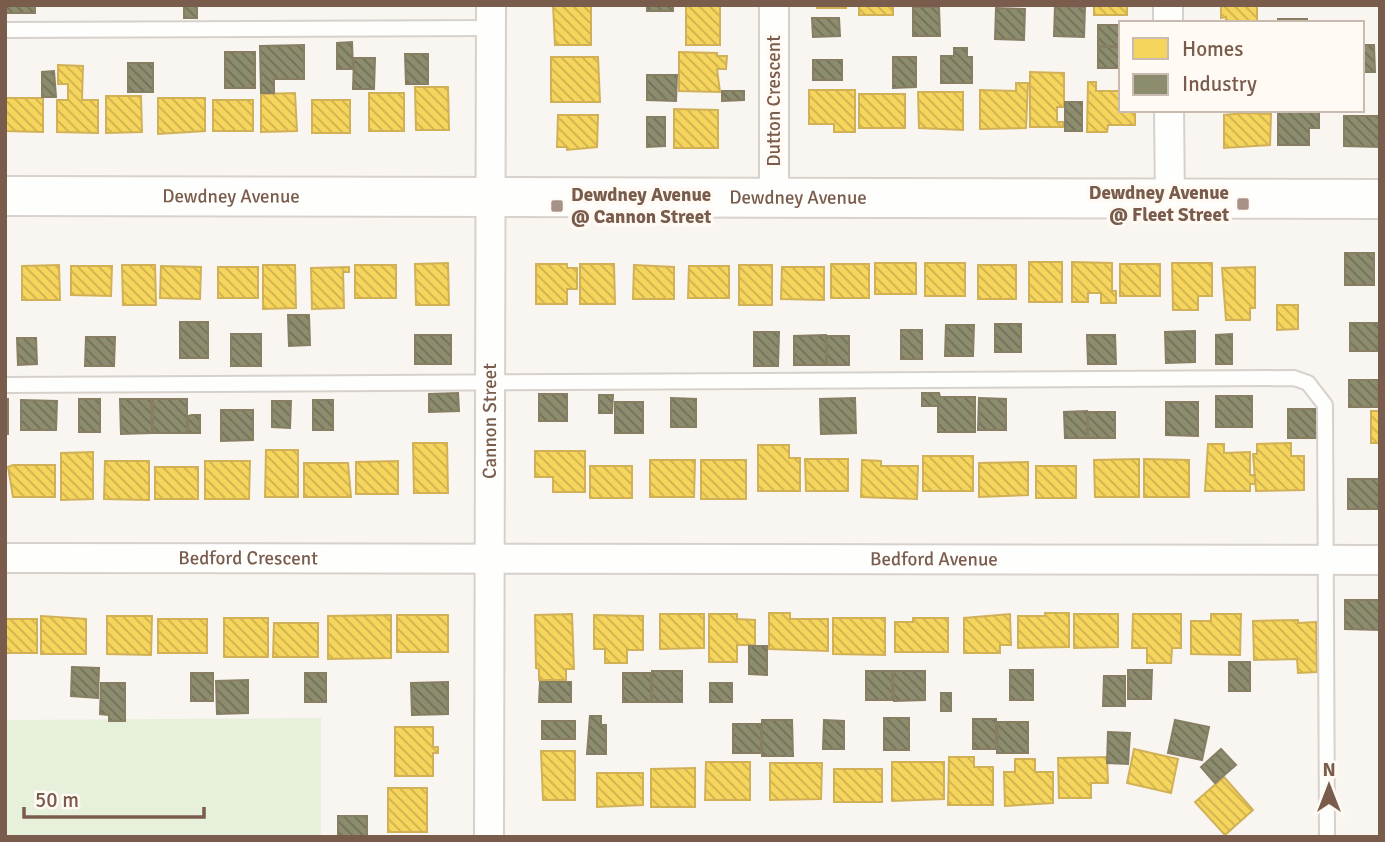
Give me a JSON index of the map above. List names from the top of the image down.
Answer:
{
  "streets": {
    "street": [
      "Dutton Crescent",
      "Dewdney Avenue",
      "Cannon Street",
      "Bedford Crescent",
      "Bedford Avenue"
    ]
  },
  "crossings": [
    ["Dutton Crescent", "Dewdney Avenue"],
    ["Dewdney Avenue", "Cannon Street"],
    ["Cannon Street", "Bedford Crescent"],
    ["Cannon Street", "Bedford Avenue"],
    ["Bedford Crescent", "Bedford Avenue"]
  ],
  "places": {
    "transit": ["Dewdney Avenue @ Fleet Street", "Dewdney Avenue @ Cannon Street"]
  },
  "legend": ["Homes", "Industry"],
  "scale_bar": "50 m",
  "north": "top"
}
